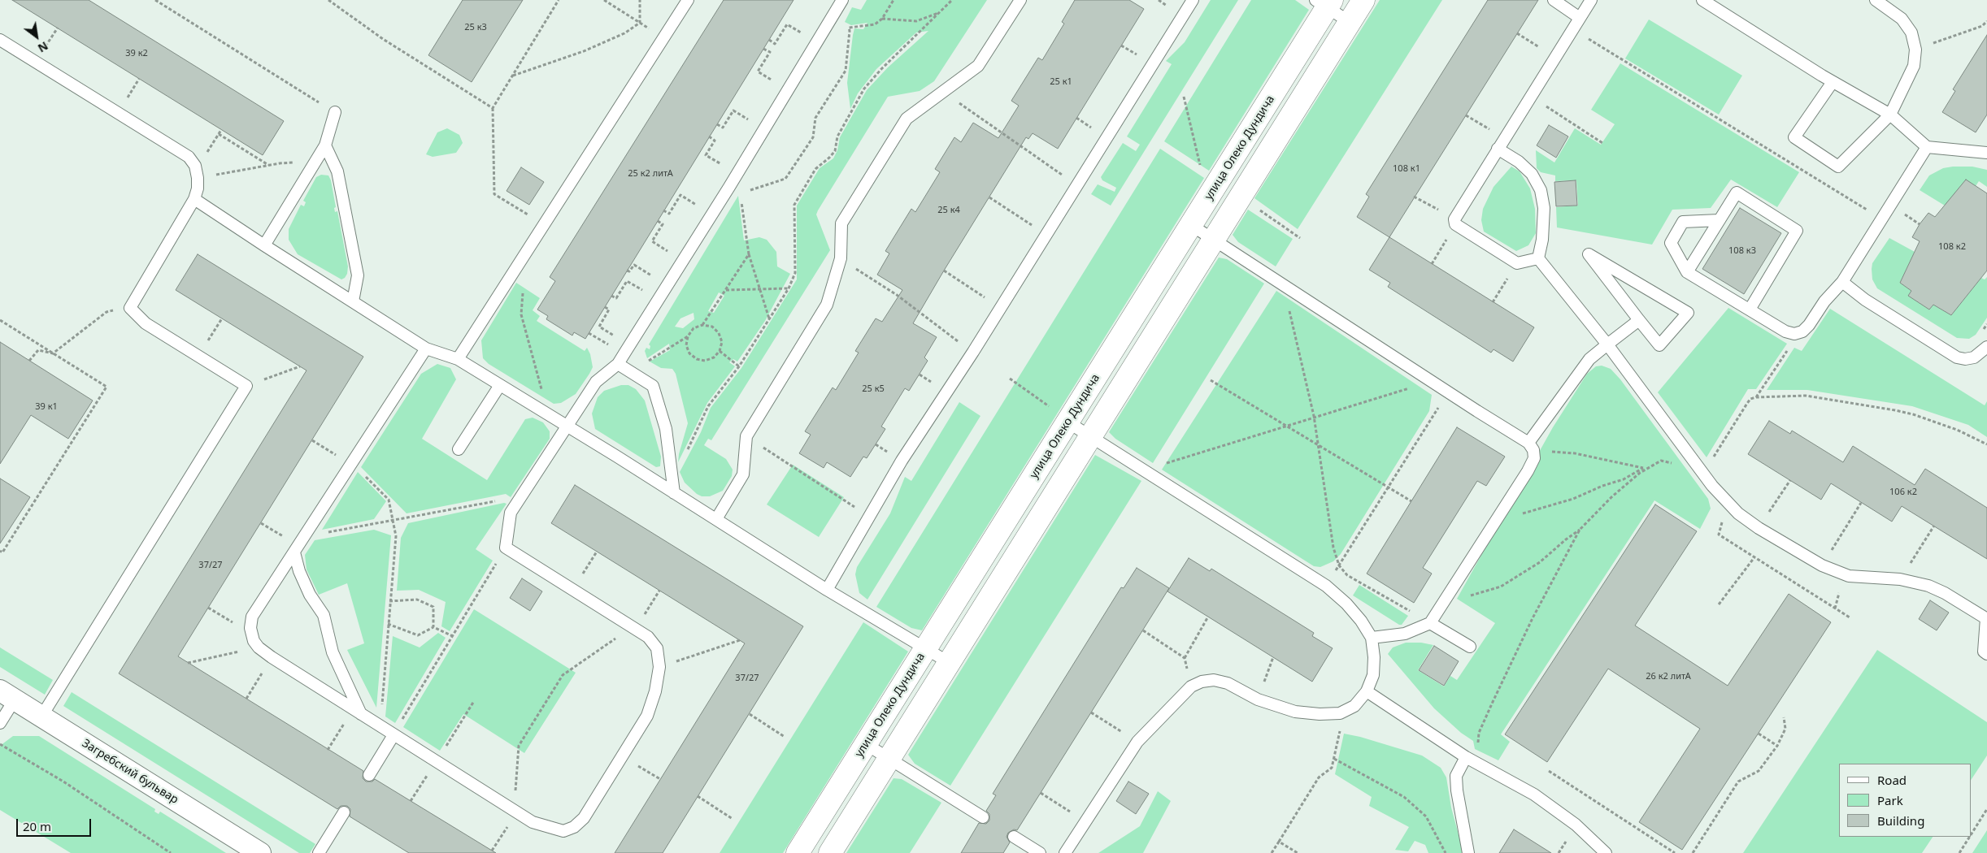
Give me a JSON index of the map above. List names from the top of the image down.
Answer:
{
  "streets": {
    "street": ["улица Олеко Дундича", "Загребский бульвар"]
  },
  "house_numbers": [
    "25 к3",
    "39 к2",
    "25 к1",
    "108 к1",
    "25 к2 литА",
    "25 к4",
    "108 к2",
    "108 к3",
    "25 к5",
    "39 к1",
    "106 к2",
    "37/27",
    "26 к2 литА",
    "37/27"
  ],
  "legend": ["Road", "Park", "Building"],
  "scale_bar": "20 m",
  "north": "bottom right"
}
